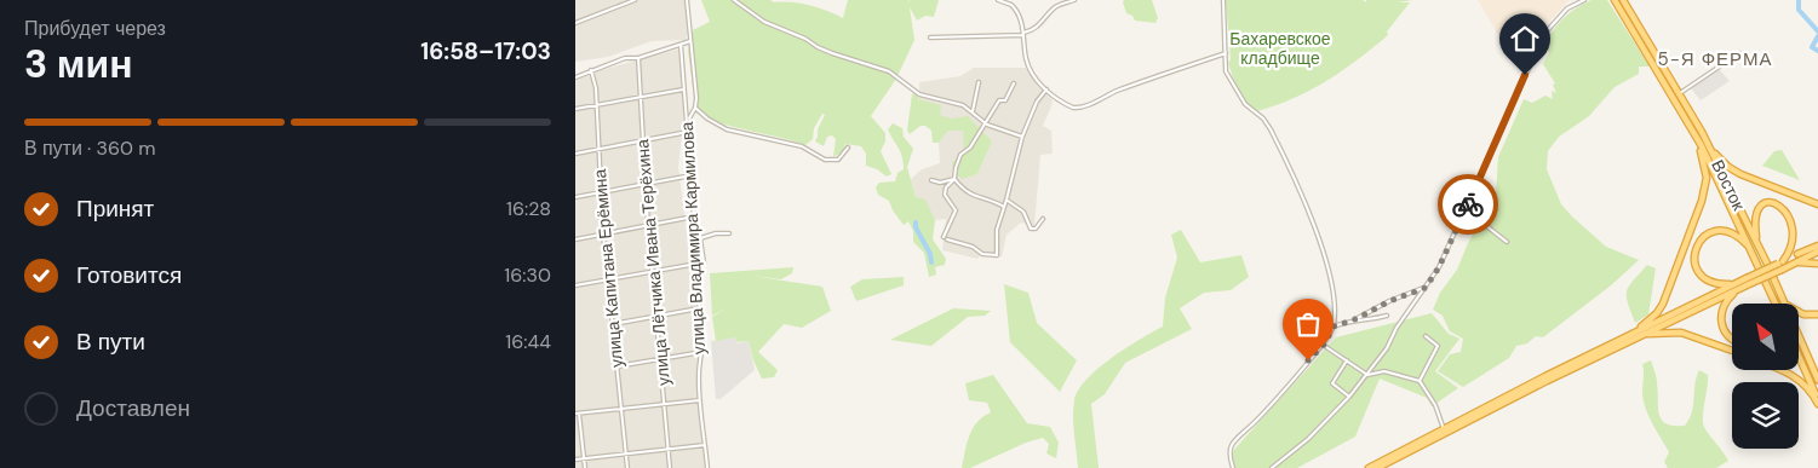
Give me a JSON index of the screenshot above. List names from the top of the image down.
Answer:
{
  "streets": {
    "highway": ["Восток"],
    "street": ["улица Владимира Кармилова", "улица Лётчика Ивана Терёхина", "улица Капитана Ерёмина"]
  },
  "districts": ["5-Я ФЕРМА"],
  "parks": ["Бахаревское кладбище"],
  "north": "top left",
  "page": {
    "heading": ["3 мин", "Прибудет через", "16:58–17:03"],
    "bar": "В пути · 360 m",
    "list": [
      ["Принят", "16:28"],
      ["Готовится", "16:30"],
      ["В пути", "16:44"],
      "Доставлен"
    ]
  }
}
